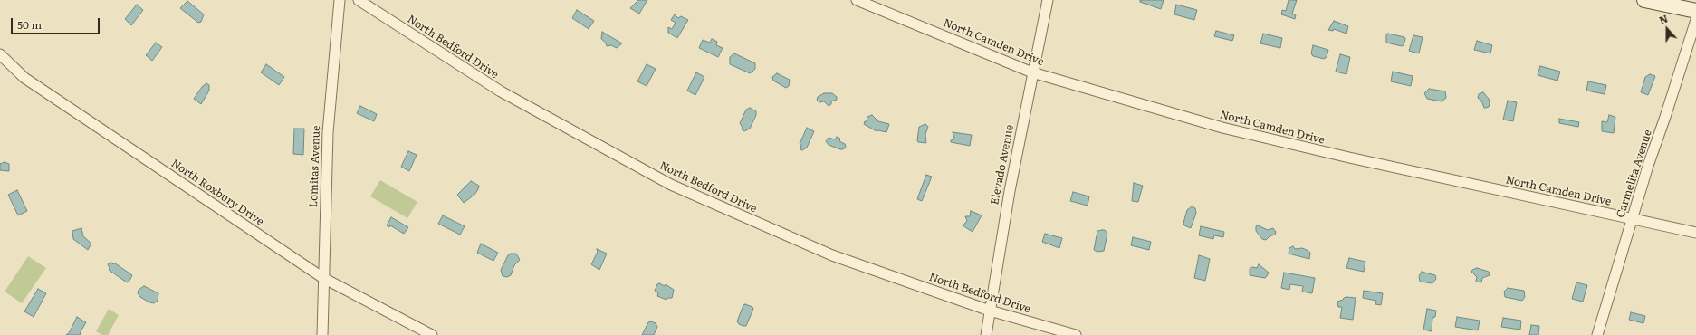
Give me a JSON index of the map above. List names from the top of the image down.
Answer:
{
  "streets": {
    "street": [
      "North Camden Drive",
      "North Bedford Drive",
      "Elevado Avenue",
      "Lomitas Avenue",
      "Carmelita Avenue",
      "North Roxbury Drive"
    ]
  },
  "crossings": [
    ["North Camden Drive", "Elevado Avenue"],
    ["North Camden Drive", "Carmelita Avenue"],
    ["North Bedford Drive", "Elevado Avenue"],
    ["Lomitas Avenue", "North Roxbury Drive"]
  ],
  "scale_bar": "50 m",
  "north": "top"
}
